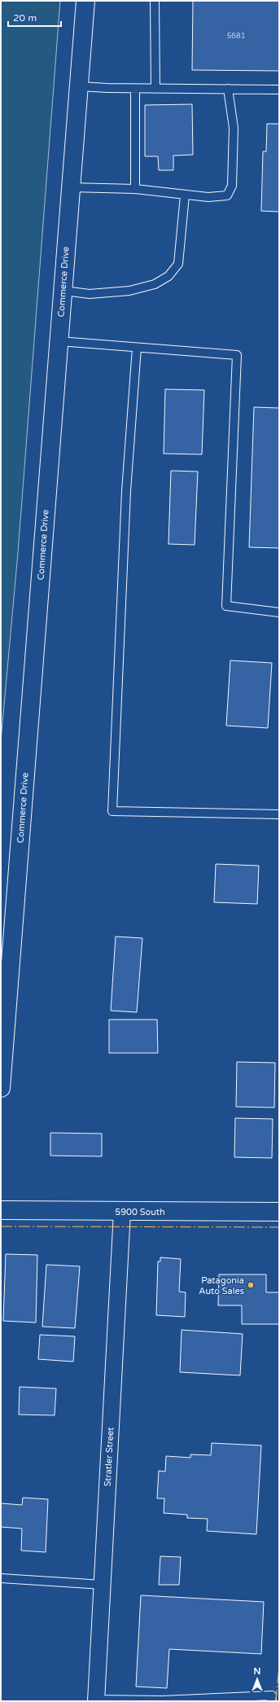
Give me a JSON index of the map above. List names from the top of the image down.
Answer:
{
  "streets": {
    "street": ["Commerce Drive", "5900 South", "Stratler Street"]
  },
  "crossings": [
    ["5900 South", "Stratler Street"]
  ],
  "places": ["Patagonia Auto Sales"],
  "house_numbers": ["5681"],
  "scale_bar": "20 m",
  "north": "top"
}
